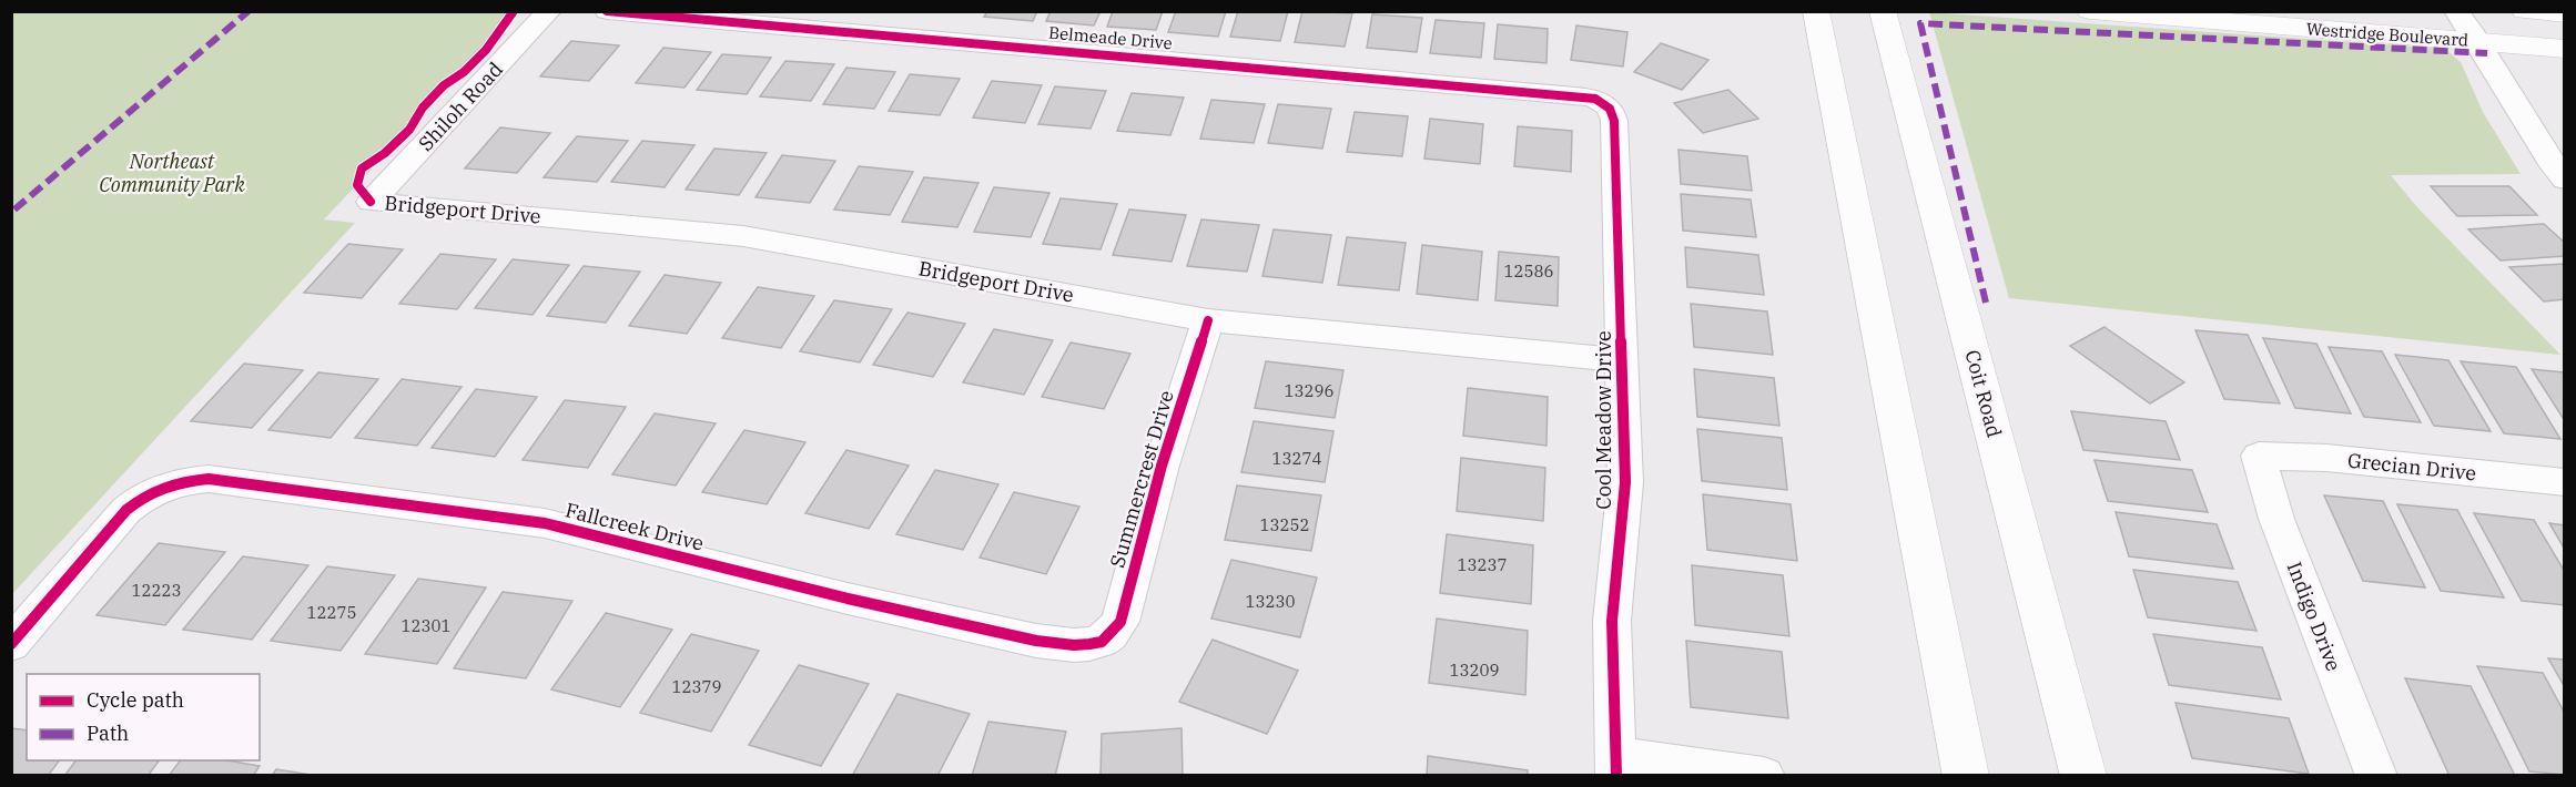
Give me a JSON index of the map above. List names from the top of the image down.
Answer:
{
  "streets": {
    "main road": ["Westridge Boulevard", "Coit Road"],
    "street": [
      "Belmeade Drive",
      "Shiloh Road",
      "Bridgeport Drive",
      "Cool Meadow Drive",
      "Grecian Drive",
      "Summercrest Drive",
      "Fallcreek Drive",
      "Indigo Drive"
    ]
  },
  "crossings": [
    ["Belmeade Drive", "Cool Meadow Drive"],
    ["Shiloh Road", "Bridgeport Drive"],
    ["Bridgeport Drive", "Cool Meadow Drive"],
    ["Bridgeport Drive", "Summercrest Drive"],
    ["Grecian Drive", "Indigo Drive"],
    ["Summercrest Drive", "Fallcreek Drive"]
  ],
  "parks": ["Northeast Community Park"],
  "house_numbers": [
    "12586",
    "13296",
    "13274",
    "13252",
    "13237",
    "12223",
    "13230",
    "12275",
    "12301",
    "13209",
    "12379"
  ],
  "legend": ["Cycle path", "Path"]
}
